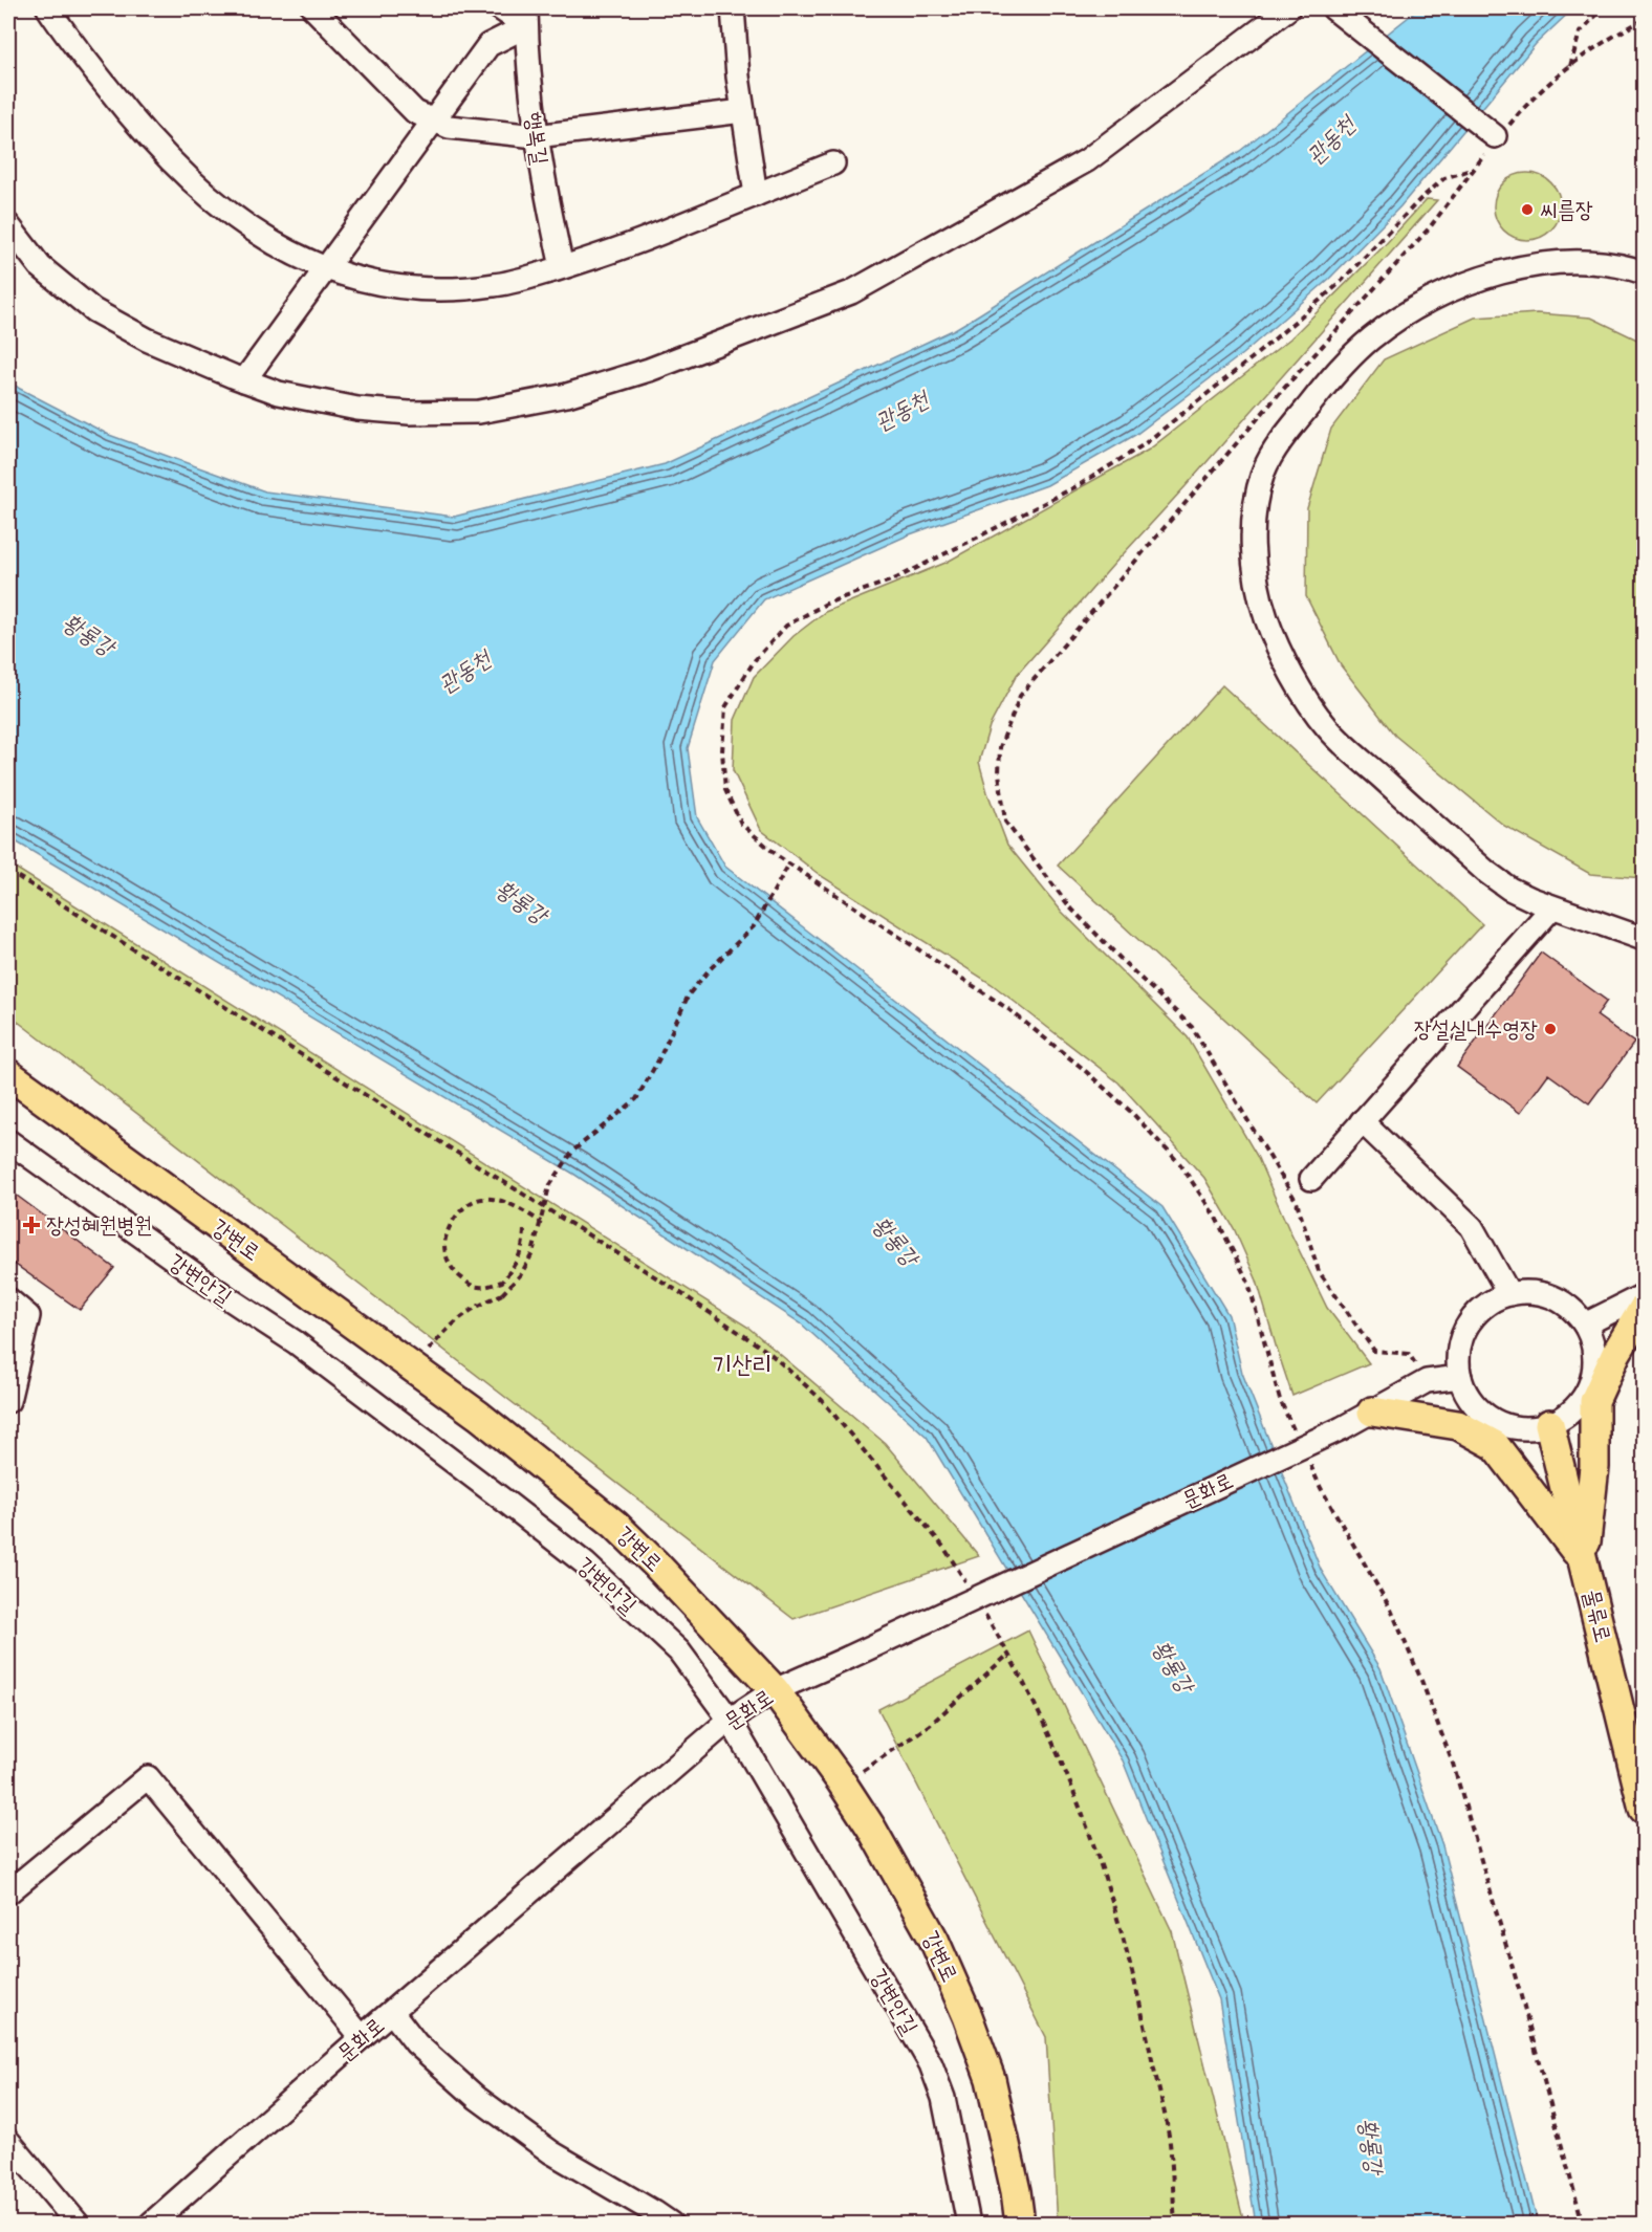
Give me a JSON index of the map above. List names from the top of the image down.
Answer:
{
  "streets": {
    "main road": ["강변로", "물류로"],
    "street": ["행복길", "강변안길", "문화로"]
  },
  "crossings": [
    ["강변로", "문화로"],
    ["강변안길", "문화로"],
    ["문화로", "물류로"]
  ],
  "districts": ["기산리"],
  "water": ["관동천", "황룡강"],
  "places": {
    "other": ["씨름장", "장설실내수영장"],
    "health": ["장성혜원병원"]
  }
}
